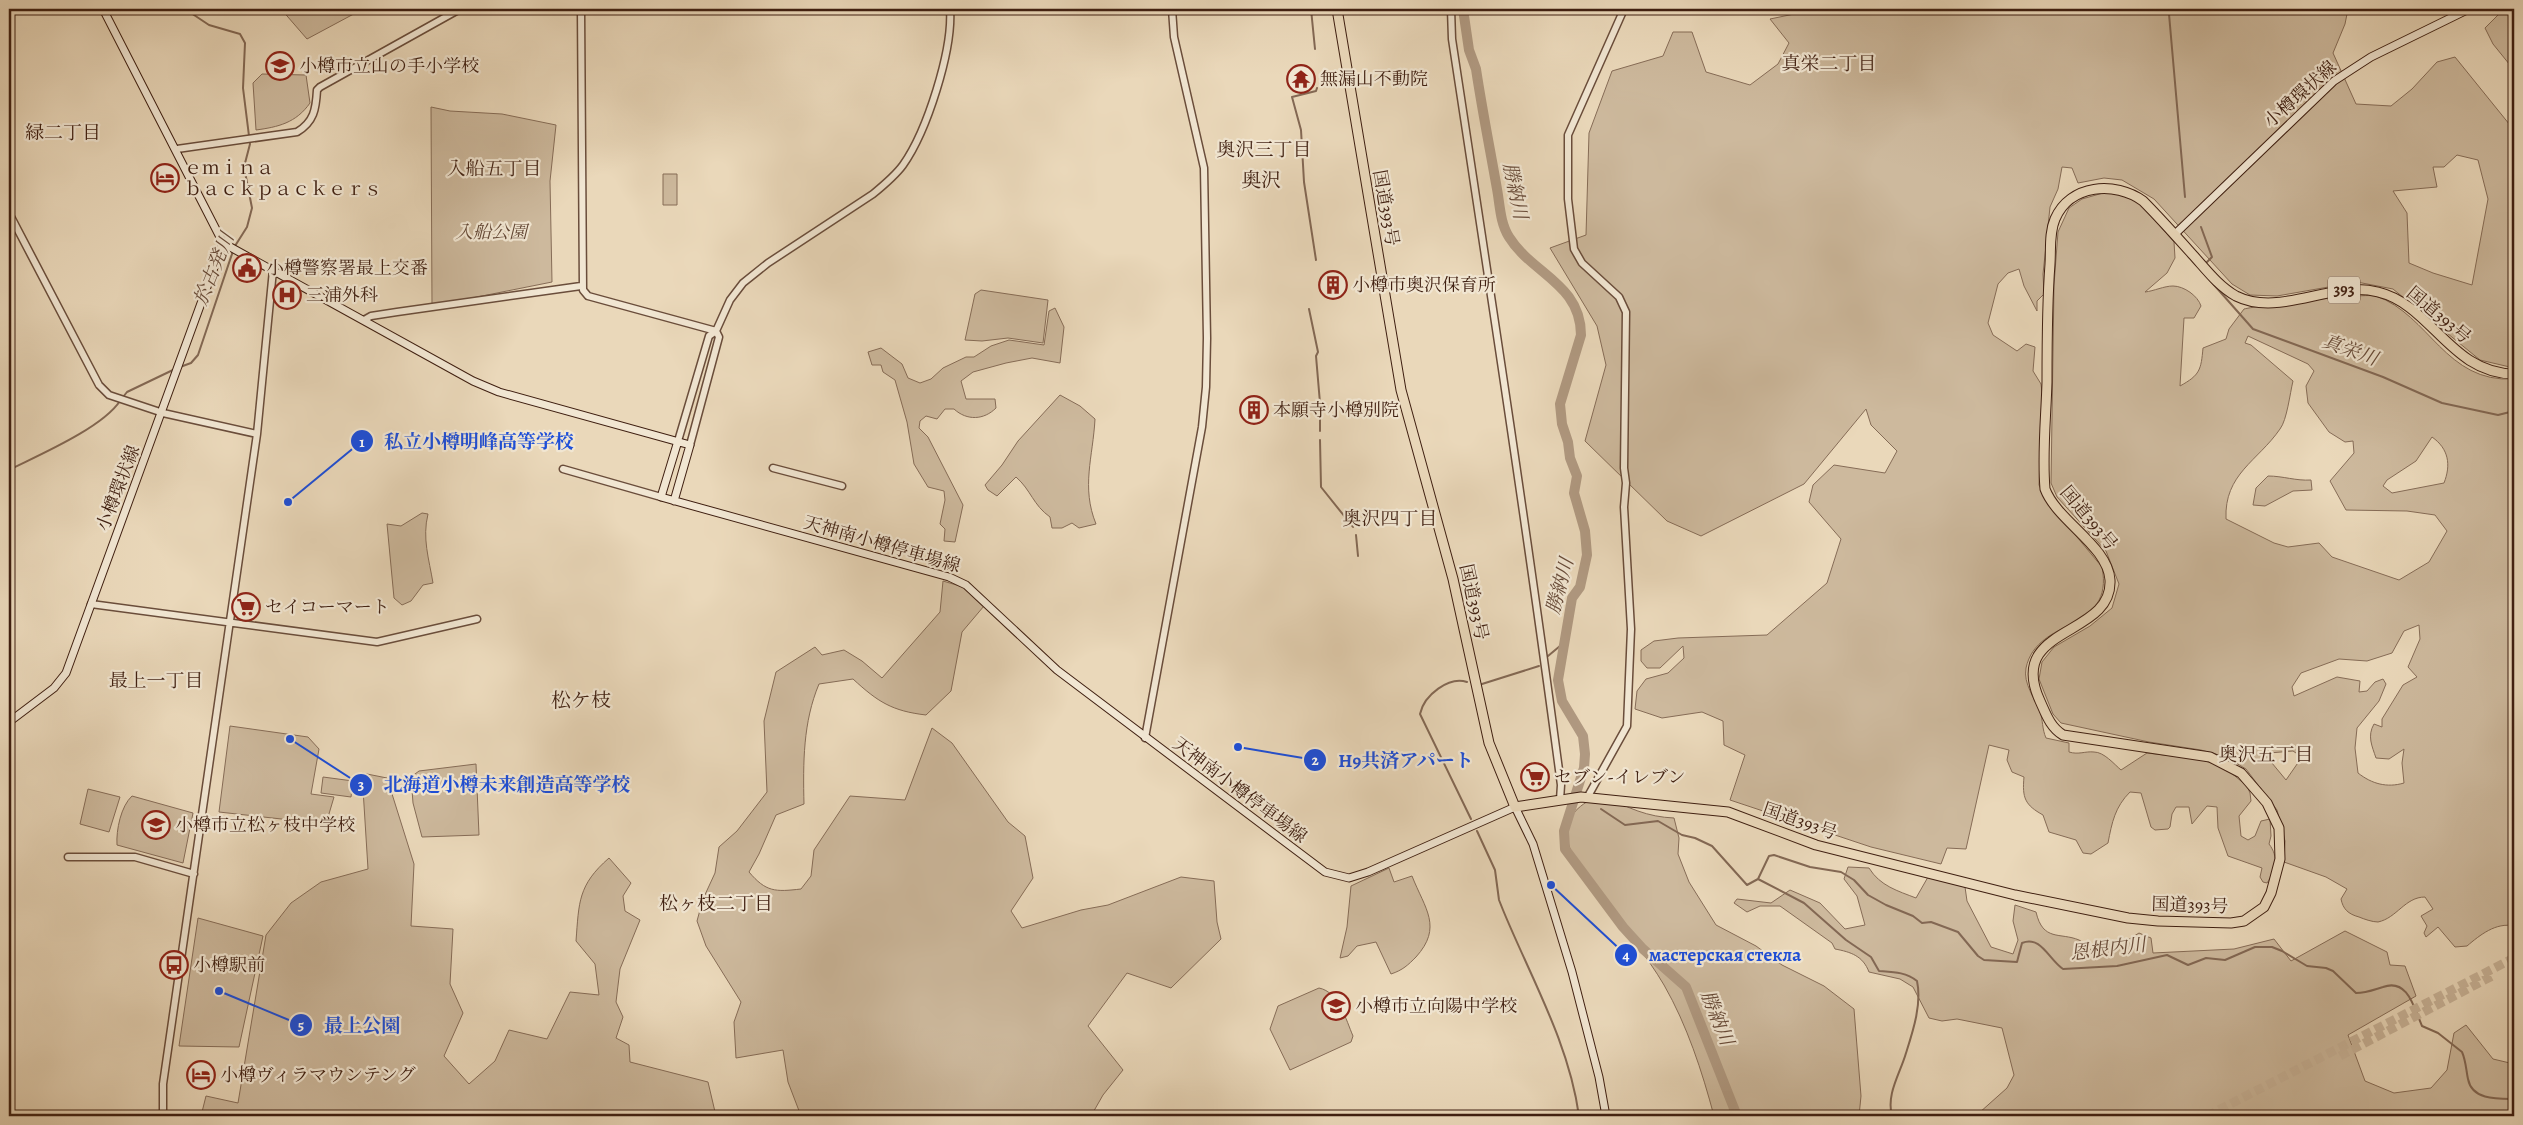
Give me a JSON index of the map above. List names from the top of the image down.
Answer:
{
  "streets": {
    "highway": ["国道393号", "393"],
    "main road": ["小樽環状線", "天神南小樽停車場線"]
  },
  "crossings": [
    ["小樽環状線", "国道393号"],
    ["国道393号", "天神南小樽停車場線"]
  ],
  "districts": [
    "真栄二丁目",
    "緑二丁目",
    "奥沢三丁目",
    "入船五丁目",
    "奥沢",
    "奥沢四丁目",
    "最上一丁目",
    "松ケ枝",
    "奥沢五丁目",
    "松ヶ枝二丁目"
  ],
  "water": [
    "勝納川",
    "於古発川",
    "真栄川",
    "恩根内川"
  ],
  "parks": ["入船公園"],
  "places": {
    "school or university": ["小樽市立山の手小学校", "小樽市立松ヶ枝中学校", "小樽市立向陽中学校"],
    "temple": ["無漏山不動院"],
    "hotel": ["ｅｍｉｎａ ｂａｃｋｐａｃｋｅｒｓ", "小樽ヴィラマウンテング"],
    "public building": ["小樽警察署最上交番"],
    "building": ["小樽市奥沢保育所", "本願寺小樽別院"],
    "hospital": ["三浦外科"],
    "other": [
      "私立小樽明峰高等学校",
      "北海道小樽未来創造高等学校",
      "H9共済アパート",
      "мастерская стекла",
      "最上公園"
    ],
    "supermarket": ["セイコーマート", "セブン-イレブン"],
    "bus stop": ["小樽駅前"]
  }
}
